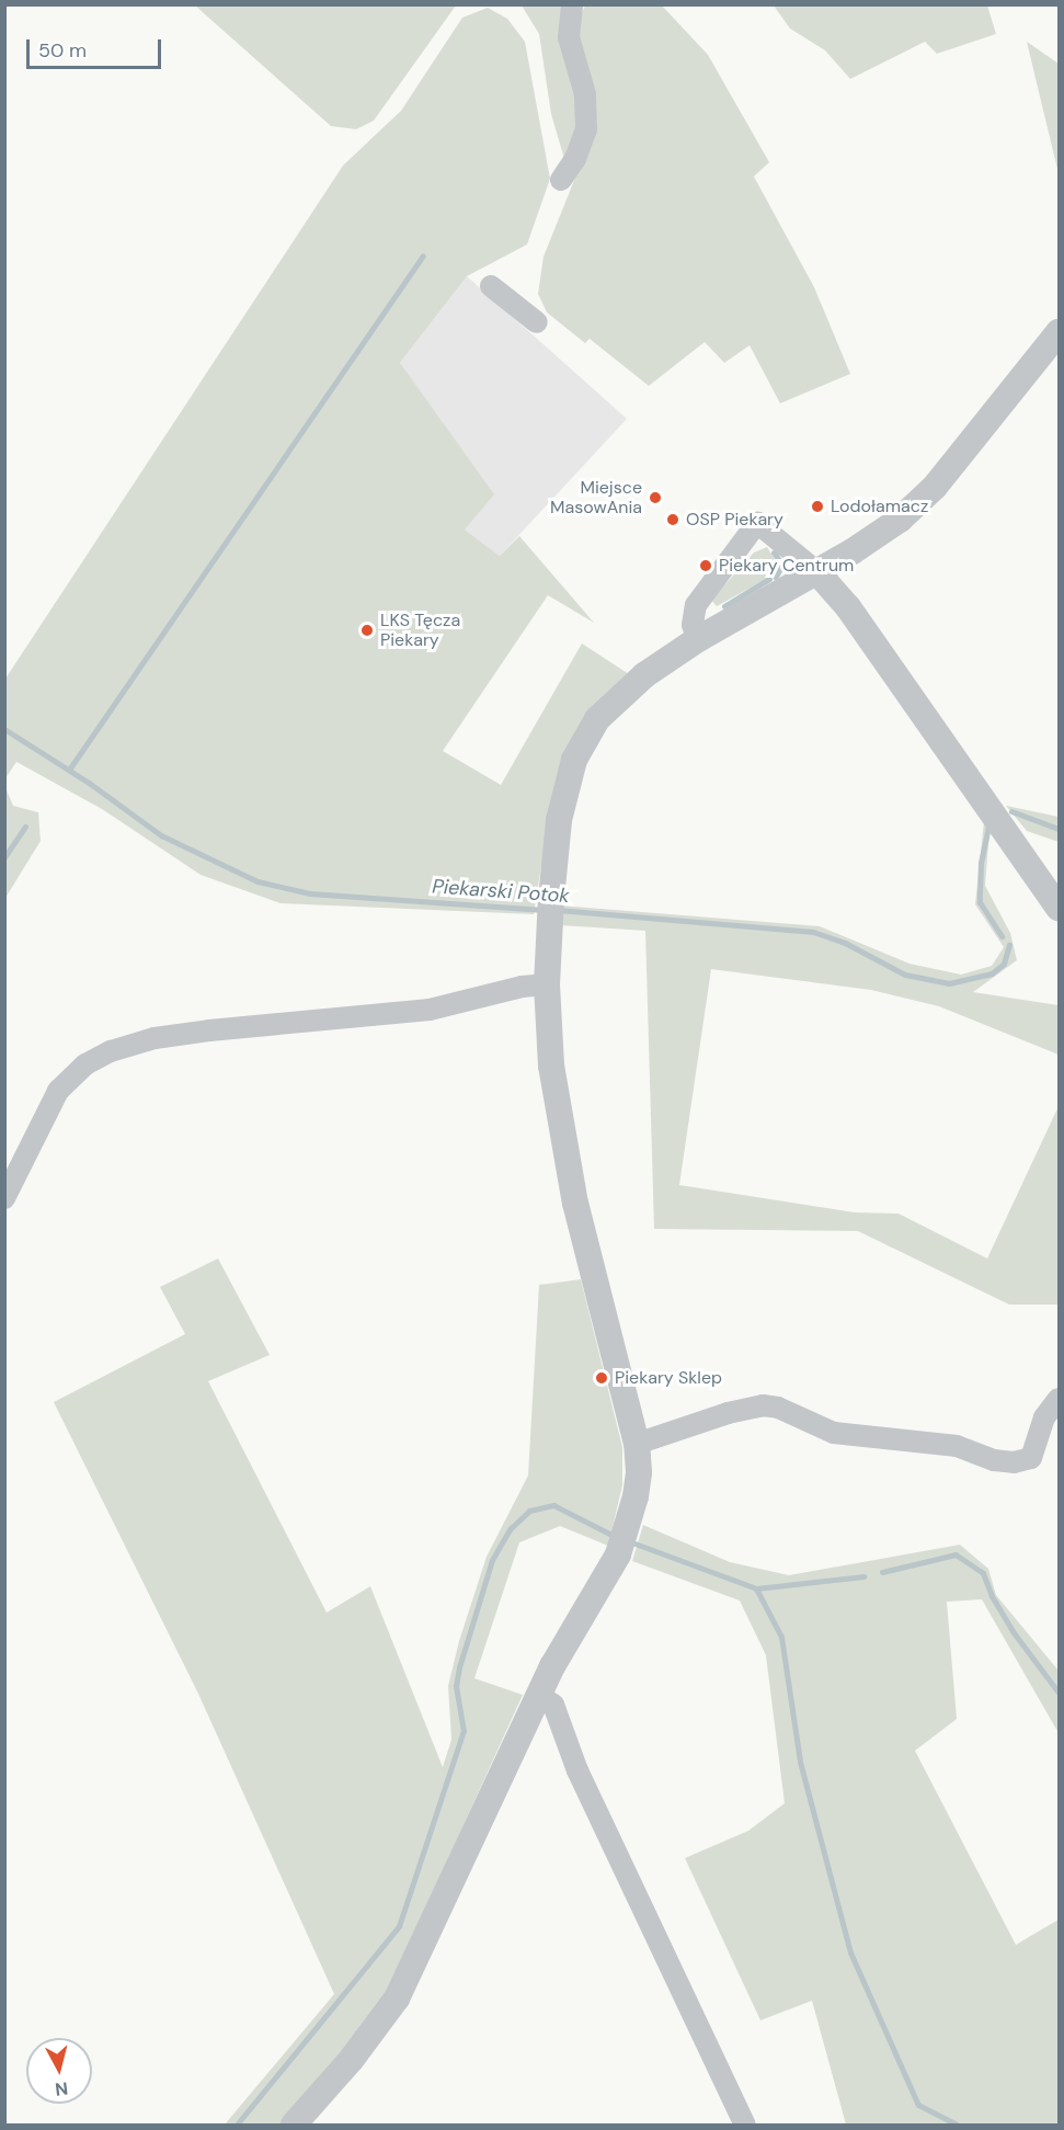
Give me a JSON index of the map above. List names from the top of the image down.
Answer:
{
  "water": ["Piekarski Potok"],
  "places": [
    "Miejsce MasowAnia",
    "Lodołamacz",
    "OSP Piekary",
    "Piekary Centrum",
    "LKS Tęcza Piekary",
    "Piekary Sklep"
  ],
  "scale_bar": "50 m",
  "north": "bottom"
}
